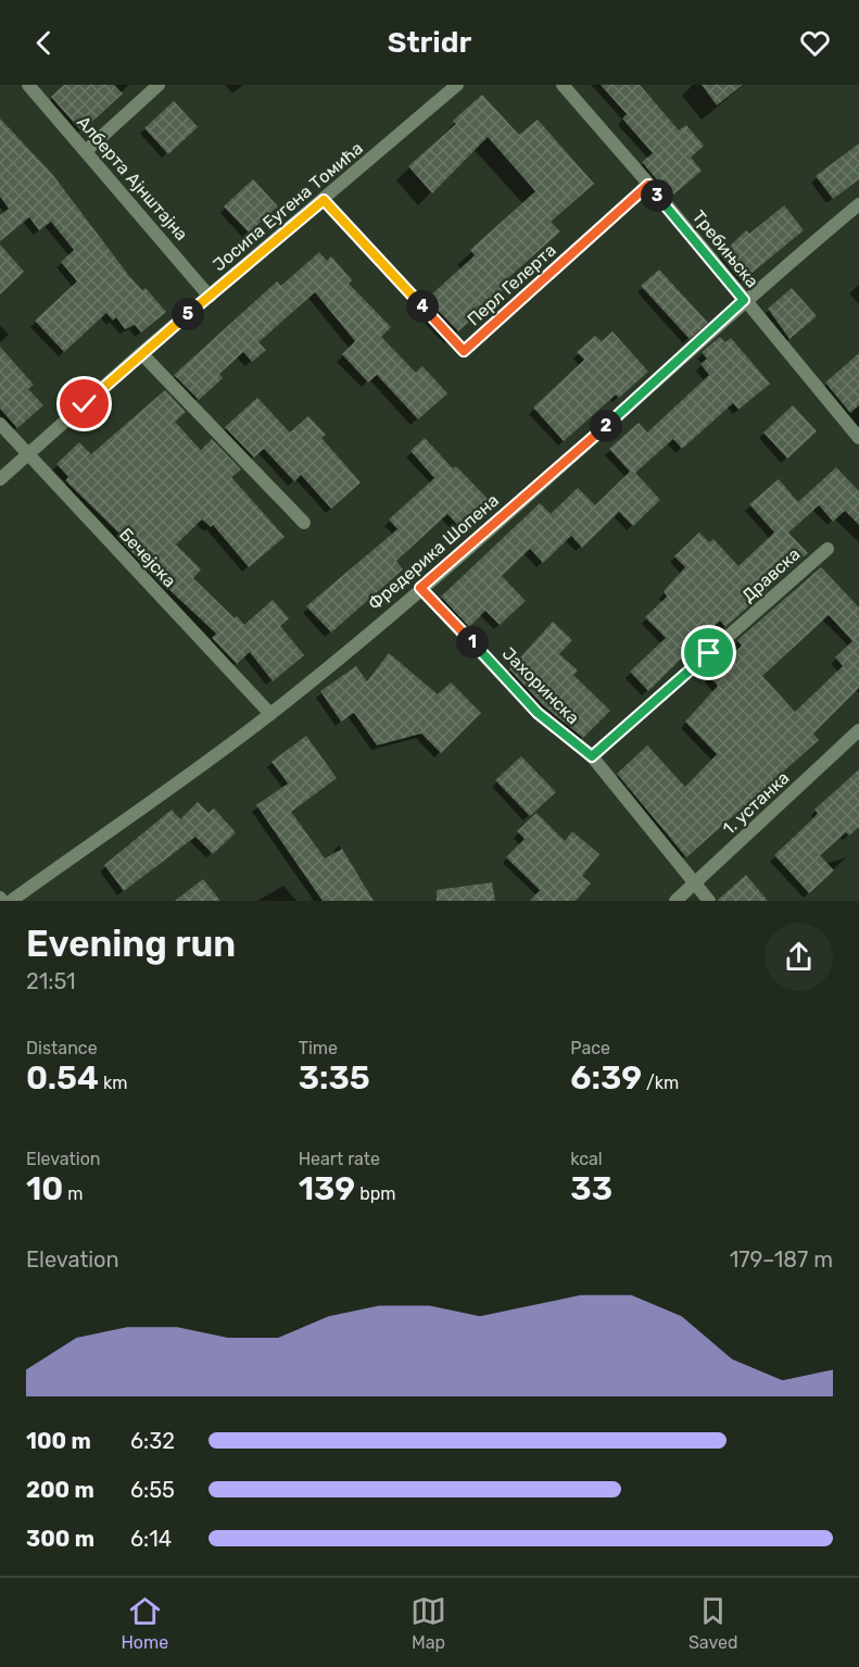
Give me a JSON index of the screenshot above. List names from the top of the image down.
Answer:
{
  "streets": {
    "street": [
      "Алберта Ајнштајна",
      "Јосипа Еугена Томића",
      "Требињска",
      "Перл Гелерта",
      "Фредерика Шопена",
      "Бечејска",
      "Дравска",
      "Јахоринска",
      "1. устанка"
    ]
  },
  "crossings": [
    ["Алберта Ајнштајна", "Јосипа Еугена Томића"],
    ["Јосипа Еугена Томића", "Перл Гелерта"],
    ["Јосипа Еугена Томића", "Бечејска"],
    ["Требињска", "Перл Гелерта"],
    ["Требињска", "Фредерика Шопена"],
    ["Фредерика Шопена", "Бечејска"],
    ["Фредерика Шопена", "Јахоринска"],
    ["Дравска", "Јахоринска"],
    ["Јахоринска", "1. устанка"]
  ],
  "page": {
    "header": "Stridr",
    "pins": [
      "3",
      "4",
      "5",
      "2",
      "1"
    ],
    "heading": ["Evening run", "21:51"],
    "stats": [
      ["Distance", "0.54 km"],
      ["Time", "3:35"],
      ["Pace", "6:39 /km"],
      ["Elevation", "10 m"],
      ["Heart rate", "139 bpm"],
      ["kcal", "33"]
    ],
    "chart": ["Elevation", "179–187 m"],
    "list": [
      {
        "name": "100 m",
        "note": "6:32"
      },
      {
        "name": "200 m",
        "note": "6:55"
      },
      {
        "name": "300 m",
        "note": "6:14"
      }
    ],
    "tabs": ["Home", "Map", "Saved"]
  }
}
